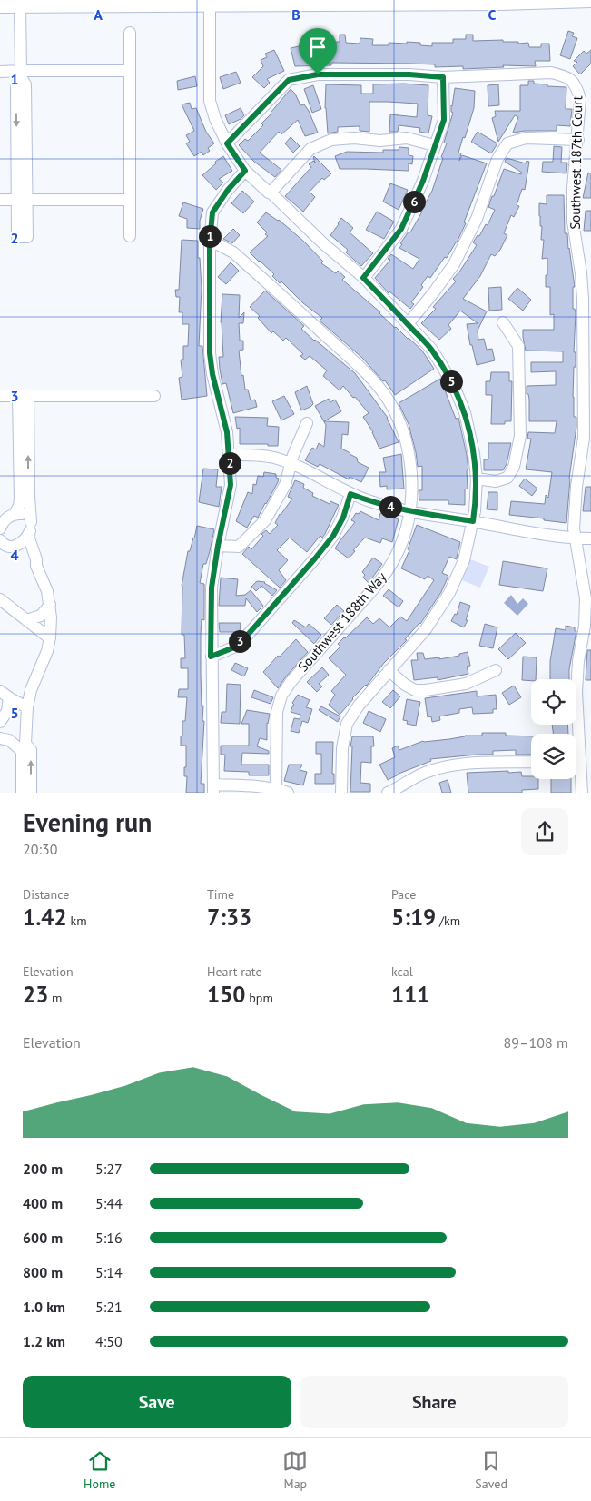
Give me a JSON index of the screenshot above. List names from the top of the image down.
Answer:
{
  "streets": {
    "street": ["Southwest 187th Court", "Southwest 188th Way"]
  },
  "page": {
    "pins": [
      "6",
      "1",
      "5",
      "2",
      "4",
      "3"
    ],
    "heading": ["Evening run", "20:30"],
    "stats": [
      ["Distance", "1.42 km"],
      ["Time", "7:33"],
      ["Pace", "5:19 /km"],
      ["Elevation", "23 m"],
      ["Heart rate", "150 bpm"],
      ["kcal", "111"]
    ],
    "chart": ["Elevation", "89–108 m"],
    "list": [
      {
        "name": "200 m",
        "note": "5:27"
      },
      {
        "name": "400 m",
        "note": "5:44"
      },
      {
        "name": "600 m",
        "note": "5:16"
      },
      {
        "name": "800 m",
        "note": "5:14"
      },
      {
        "name": "1.0 km",
        "note": "5:21"
      },
      {
        "name": "1.2 km",
        "note": "4:50"
      }
    ],
    "buttons": ["Save", "Share"],
    "tabs": ["Home", "Map", "Saved"]
  },
  "grid": {
    "columns": ["A", "B", "C"],
    "rows": [
      "1",
      "2",
      "3",
      "4",
      "5"
    ]
  }
}
